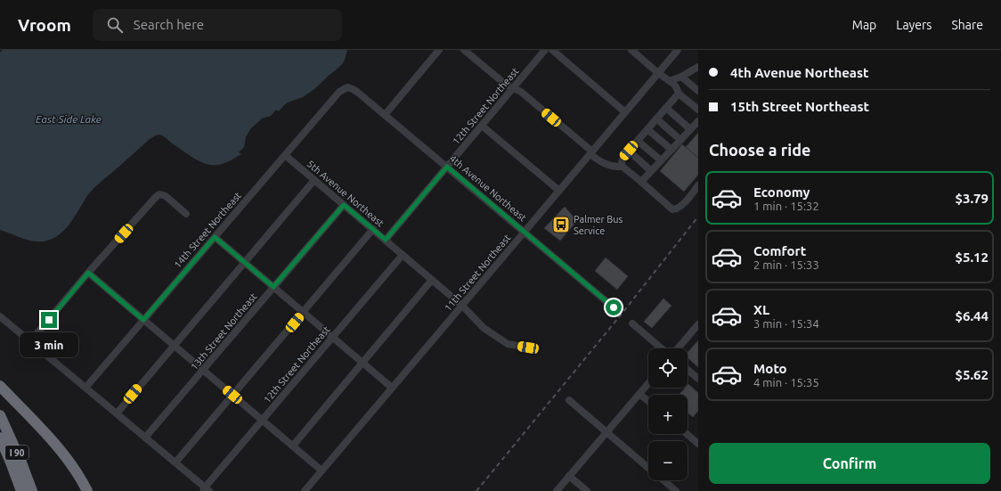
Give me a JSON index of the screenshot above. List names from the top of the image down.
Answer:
{
  "streets": {
    "highway": ["I 90"],
    "street": [
      "12th Street Northeast",
      "4th Avenue Northeast",
      "5th Avenue Northeast",
      "14th Street Northeast",
      "11th Street Northeast",
      "13th Street Northeast"
    ]
  },
  "crossings": [
    ["12th Street Northeast", "4th Avenue Northeast"],
    ["12th Street Northeast", "5th Avenue Northeast"],
    ["4th Avenue Northeast", "14th Street Northeast"],
    ["4th Avenue Northeast", "11th Street Northeast"],
    ["5th Avenue Northeast", "14th Street Northeast"],
    ["5th Avenue Northeast", "11th Street Northeast"],
    ["5th Avenue Northeast", "13th Street Northeast"]
  ],
  "water": ["East Side Lake"],
  "places": {
    "bus stop": ["Palmer Bus Service"]
  },
  "page": {
    "header": "Vroom",
    "search": "Search here",
    "nav": ["Map", "Layers", "Share"],
    "banner": ["4th Avenue Northeast", "15th Street Northeast"],
    "heading": "Choose a ride",
    "list": [
      {
        "name": "Economy",
        "note": "1 min · 15:32",
        "value": "$3.79"
      },
      {
        "name": "Comfort",
        "note": "2 min · 15:33",
        "value": "$5.12"
      },
      {
        "name": "XL",
        "note": "3 min · 15:34",
        "value": "$6.44"
      },
      {
        "name": "Moto",
        "note": "4 min · 15:35",
        "value": "$5.62"
      }
    ],
    "bubble": "3 min",
    "map_buttons": ["+", "−"],
    "buttons": "Confirm"
  }
}
